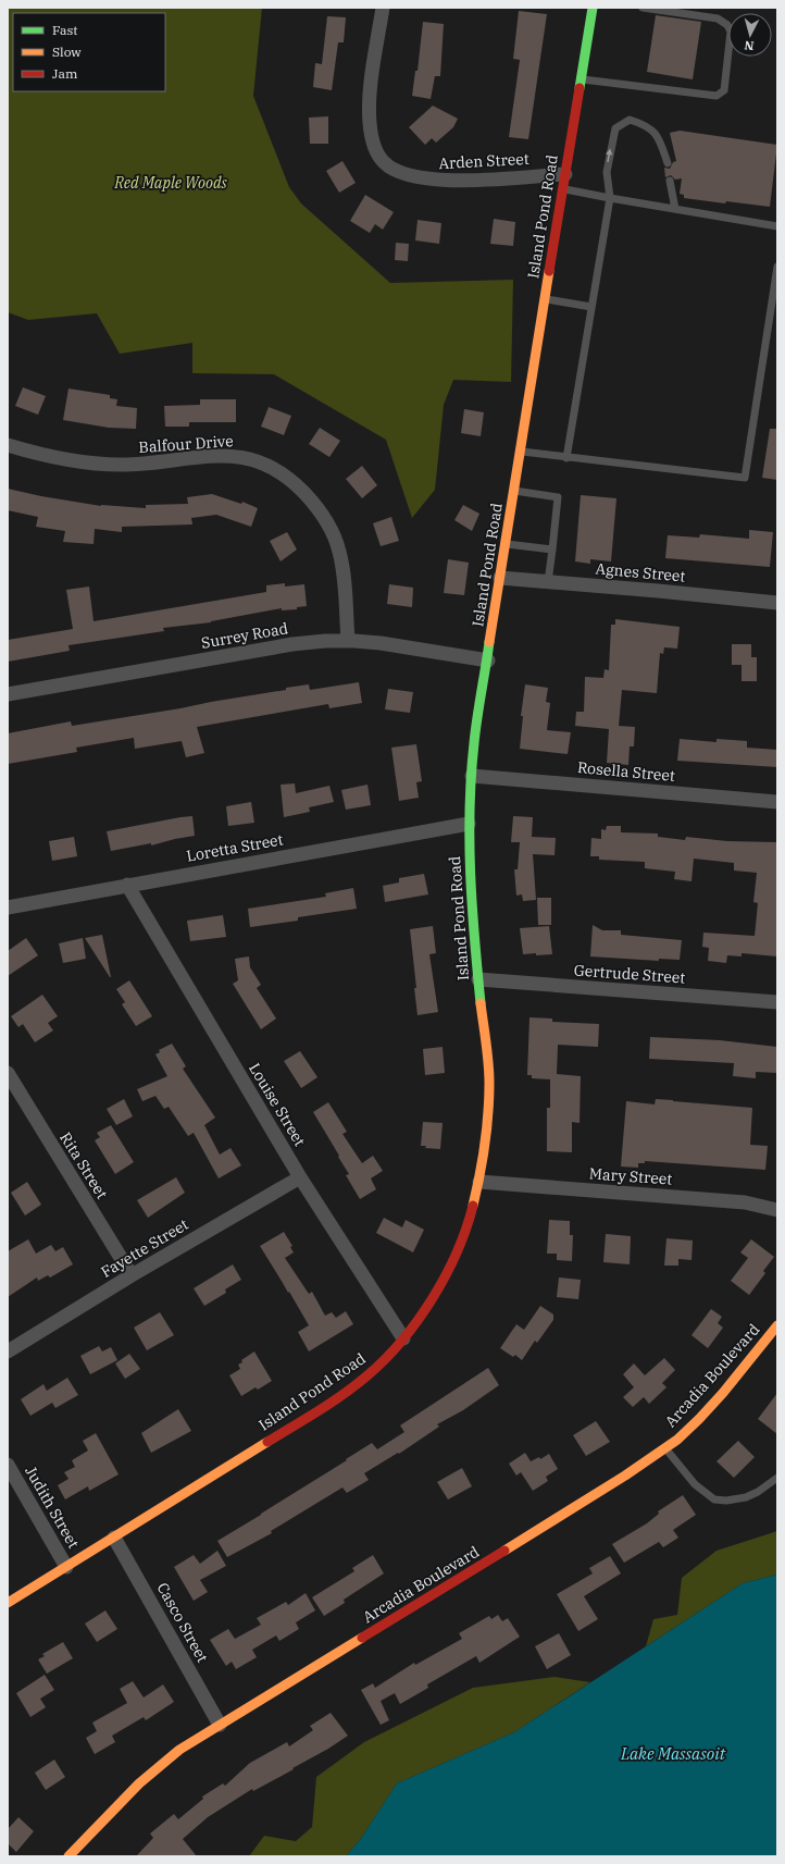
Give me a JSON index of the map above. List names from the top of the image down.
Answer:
{
  "streets": {
    "main road": ["Island Pond Road", "Arcadia Boulevard"],
    "street": [
      "Arden Street",
      "Balfour Drive",
      "Agnes Street",
      "Surrey Road",
      "Rosella Street",
      "Loretta Street",
      "Gertrude Street",
      "Louise Street",
      "Rita Street",
      "Mary Street",
      "Fayette Street",
      "Judith Street",
      "Casco Street"
    ]
  },
  "crossings": [
    ["Arden Street", "Island Pond Road"],
    ["Island Pond Road", "Agnes Street"],
    ["Island Pond Road", "Surrey Road"],
    ["Island Pond Road", "Rosella Street"],
    ["Island Pond Road", "Loretta Street"],
    ["Island Pond Road", "Gertrude Street"],
    ["Island Pond Road", "Louise Street"],
    ["Island Pond Road", "Mary Street"],
    ["Island Pond Road", "Judith Street"],
    ["Island Pond Road", "Casco Street"],
    ["Balfour Drive", "Surrey Road"],
    ["Loretta Street", "Louise Street"],
    ["Louise Street", "Fayette Street"],
    ["Rita Street", "Fayette Street"],
    ["Arcadia Boulevard", "Casco Street"]
  ],
  "water": ["Lake Massasoit"],
  "parks": ["Red Maple Woods"],
  "legend": ["Fast", "Slow", "Jam"],
  "north": "bottom"
}
